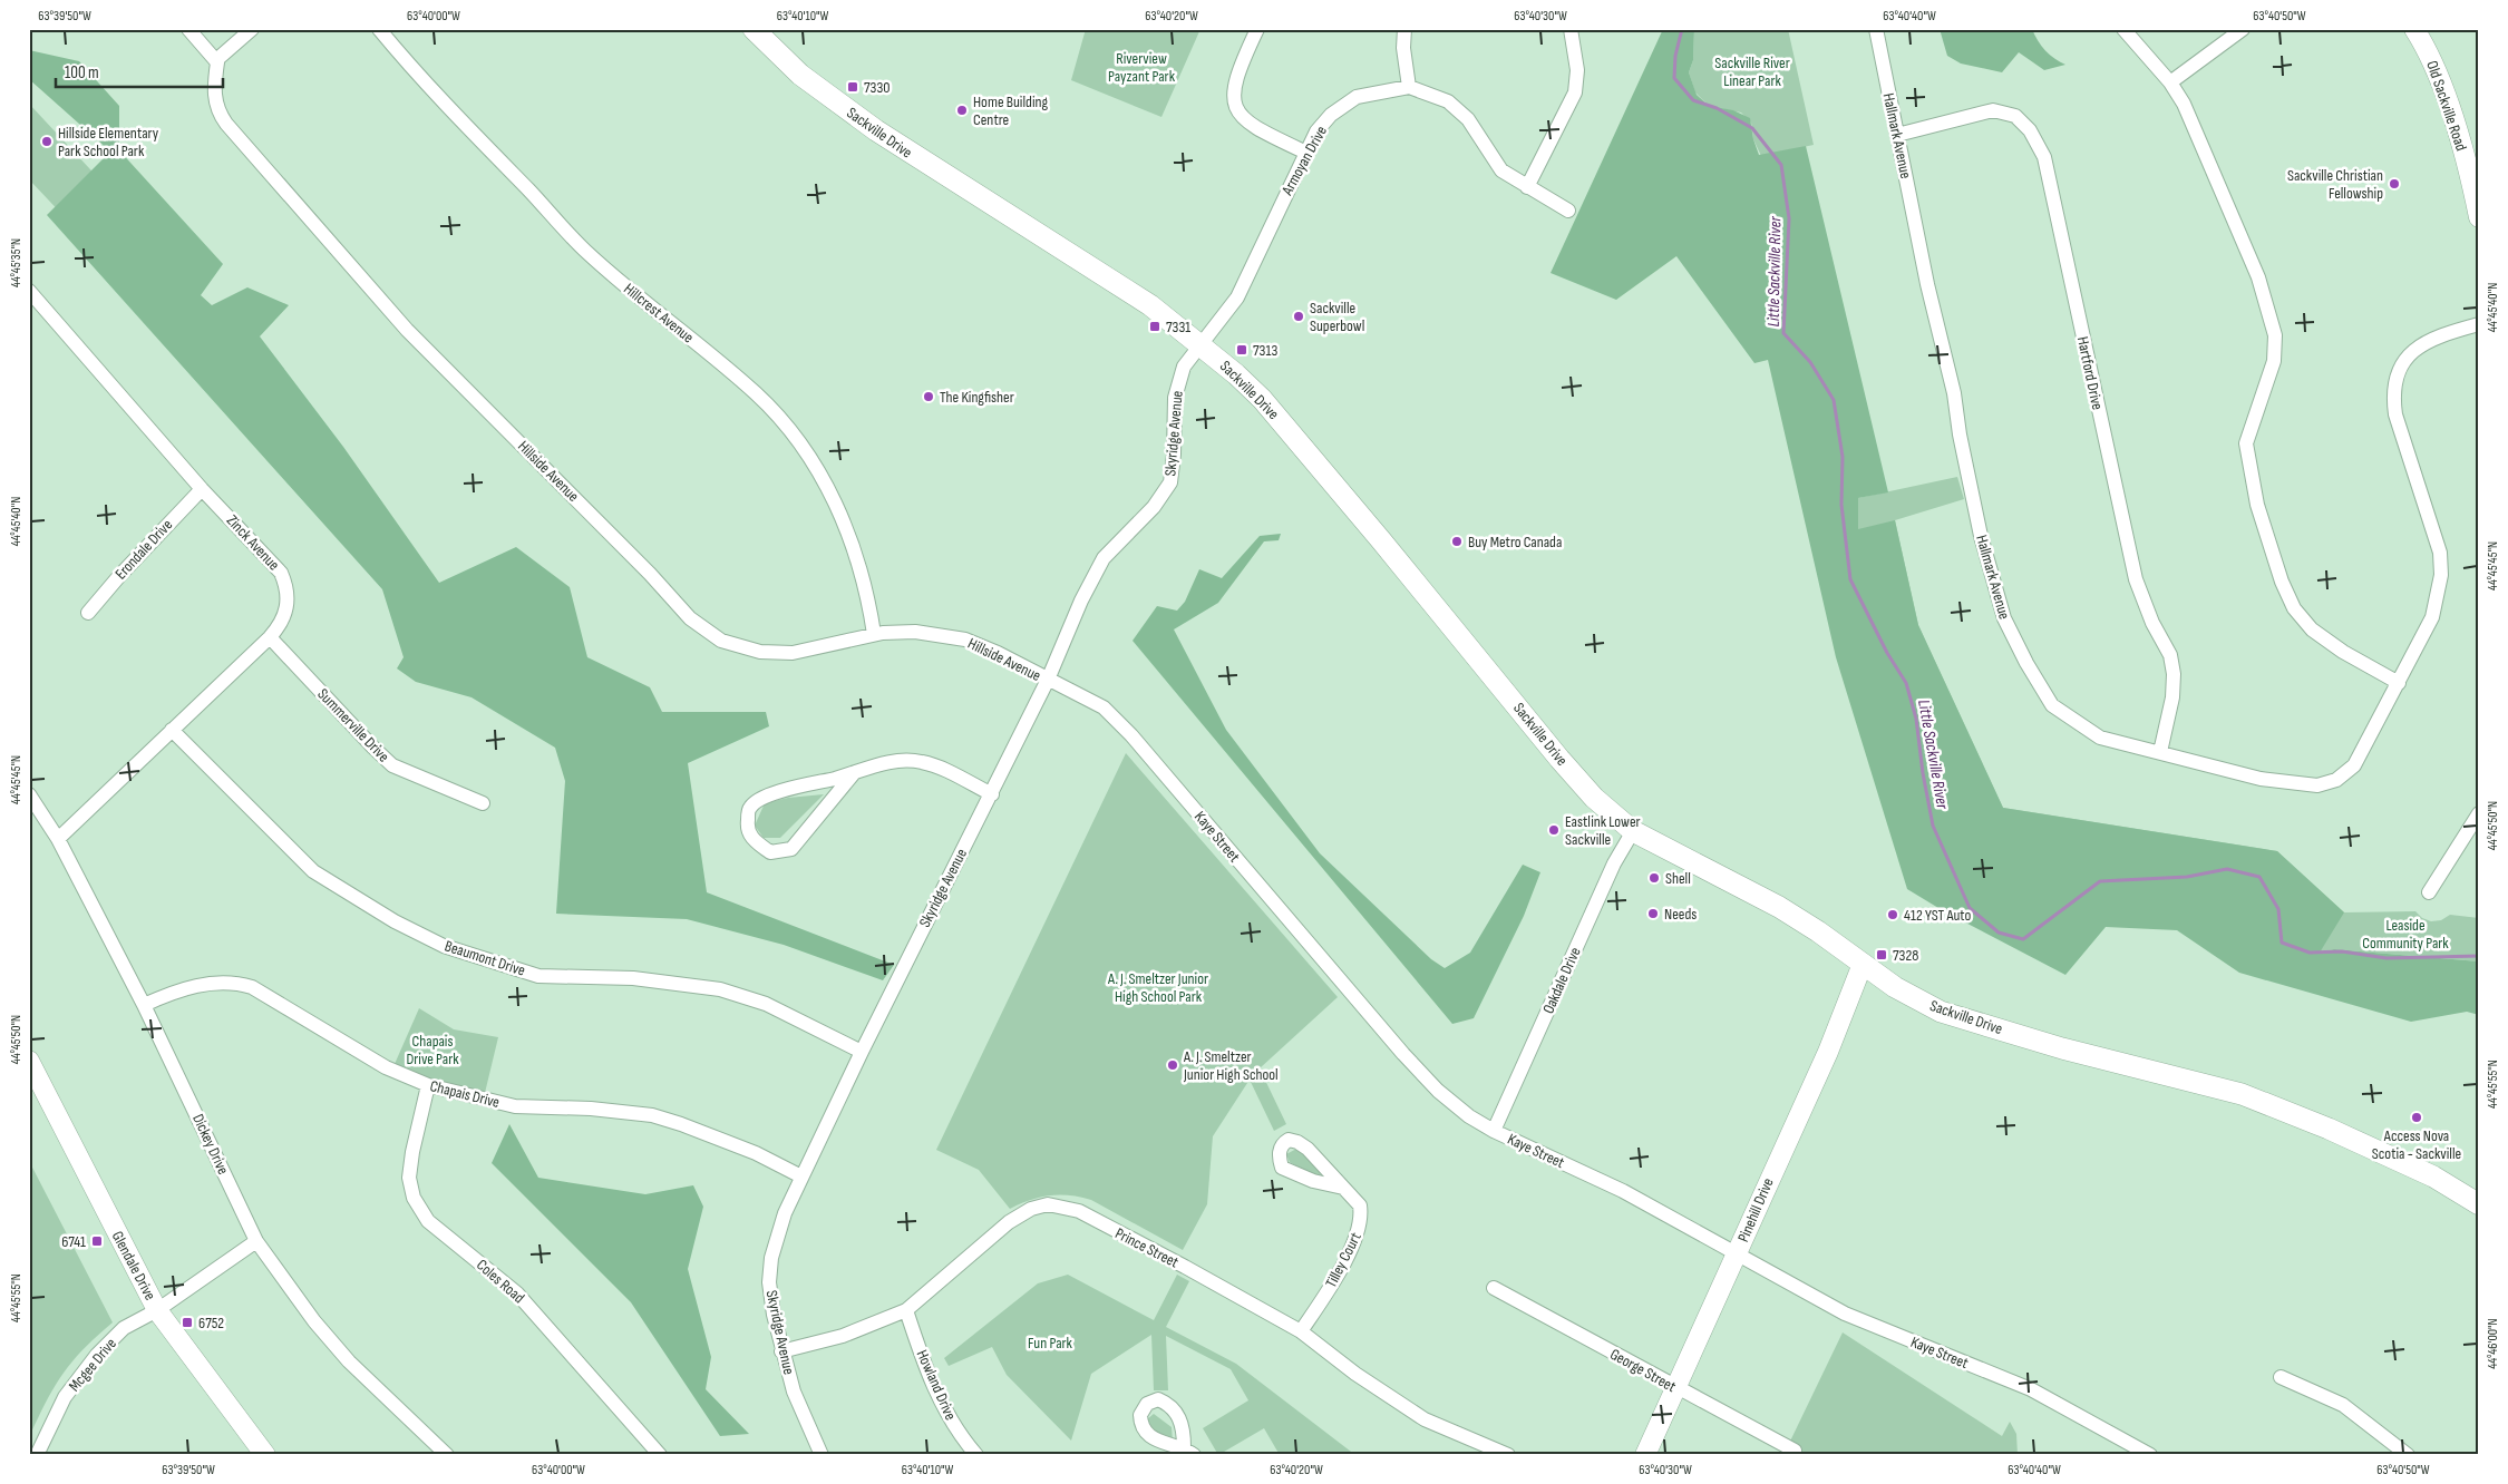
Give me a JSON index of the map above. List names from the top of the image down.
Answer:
{
  "streets": {
    "main road": ["Sackville Drive"],
    "street": [
      "Old Sackville Road",
      "Hallmark Avenue",
      "Armoyan Drive",
      "Hillcrest Avenue",
      "Hartford Drive",
      "Skyridge Avenue",
      "Hillside Avenue",
      "Zinck Avenue",
      "Erondale Drive",
      "Summerville Drive",
      "Kaye Street",
      "Beaumont Drive",
      "Oakdale Drive",
      "Chapais Drive",
      "Dickey Drive",
      "Pinehill Drive",
      "Prince Street",
      "Tilley Court",
      "Glendale Drive",
      "Coles Road",
      "Mcgee Drive",
      "George Street",
      "Howland Drive"
    ]
  },
  "crossings": [
    ["Sackville Drive", "Armoyan Drive"],
    ["Sackville Drive", "Skyridge Avenue"],
    ["Sackville Drive", "Oakdale Drive"],
    ["Sackville Drive", "Pinehill Drive"],
    ["Hallmark Avenue", "Hartford Drive"],
    ["Armoyan Drive", "Skyridge Avenue"],
    ["Hillcrest Avenue", "Hillside Avenue"],
    ["Skyridge Avenue", "Hillside Avenue"],
    ["Skyridge Avenue", "Kaye Street"],
    ["Skyridge Avenue", "Beaumont Drive"],
    ["Skyridge Avenue", "Chapais Drive"],
    ["Skyridge Avenue", "Prince Street"],
    ["Hillside Avenue", "Kaye Street"],
    ["Zinck Avenue", "Erondale Drive"],
    ["Zinck Avenue", "Summerville Drive"],
    ["Zinck Avenue", "Beaumont Drive"],
    ["Zinck Avenue", "Dickey Drive"],
    ["Kaye Street", "Oakdale Drive"],
    ["Kaye Street", "Pinehill Drive"],
    ["Chapais Drive", "Dickey Drive"],
    ["Chapais Drive", "Coles Road"],
    ["Dickey Drive", "Mcgee Drive"],
    ["Pinehill Drive", "George Street"],
    ["Prince Street", "Tilley Court"],
    ["Prince Street", "Howland Drive"],
    ["Glendale Drive", "Mcgee Drive"]
  ],
  "water": ["Little Sackville River"],
  "parks": [
    "Riverview Payzant Park",
    "Sackville River Linear Park",
    "Leaside Community Park",
    "A. J. Smeltzer Junior High School Park",
    "Chapais Drive Park",
    "Fun Park"
  ],
  "places": {
    "transit": [
      "7330",
      "7331",
      "7313",
      "7328",
      "6741",
      "6752"
    ],
    "other": [
      "Home Building Centre",
      "Hillside Elementary Park School Park",
      "Sackville Christian Fellowship",
      "Sackville Superbowl",
      "The Kingfisher",
      "Buy Metro Canada",
      "Eastlink Lower Sackville",
      "Shell",
      "Needs",
      "412 YST Auto",
      "A. J. Smeltzer Junior High School",
      "Access Nova Scotia - Sackville"
    ]
  },
  "scale_bar": "100 m",
  "coordinates": [
    "63°39'50\"W",
    "63°40'00\"W",
    "63°40'10\"W",
    "63°40'20\"W",
    "63°40'30\"W",
    "63°40'40\"W",
    "63°40'50\"W",
    "44°45'35\"N",
    "44°45'40\"N",
    "44°45'45\"N",
    "44°45'50\"N",
    "44°45'55\"N",
    "44°46'00\"N"
  ]
}
